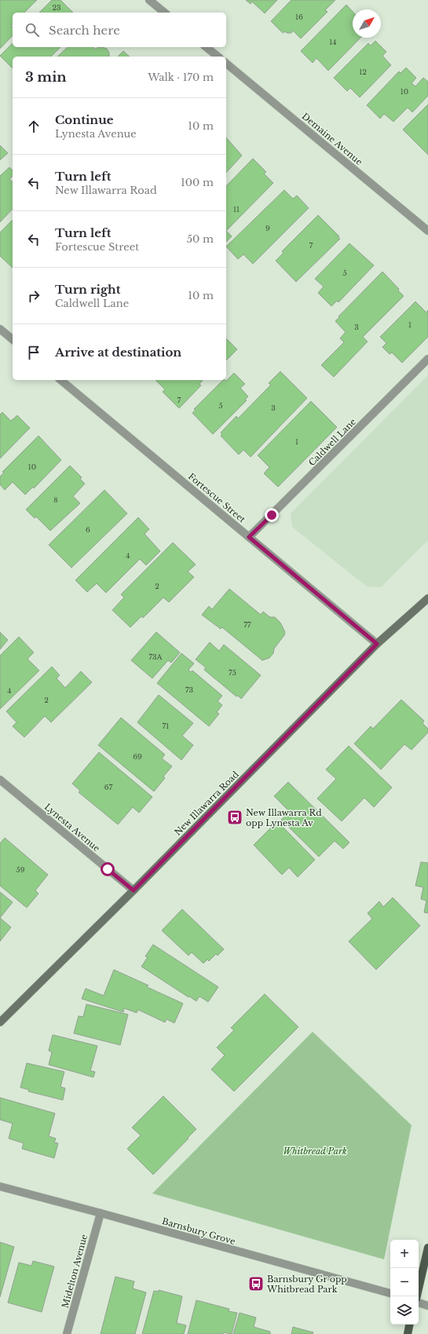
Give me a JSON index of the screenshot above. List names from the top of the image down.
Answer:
{
  "streets": {
    "main road": ["New Illawarra Road"],
    "street": [
      "Demaine Avenue",
      "Caldwell Lane",
      "Fortescue Street",
      "Lynesta Avenue",
      "Barnsbury Grove",
      "Midelton Avenue"
    ]
  },
  "crossings": [
    ["Caldwell Lane", "Fortescue Street"],
    ["Fortescue Street", "New Illawarra Road"],
    ["New Illawarra Road", "Lynesta Avenue"],
    ["Barnsbury Grove", "Midelton Avenue"]
  ],
  "parks": ["Whitbread Park"],
  "places": {
    "bus stop": ["New Illawarra Rd opp Lynesta Av", "Barnsbury Gr opp Whitbread Park"]
  },
  "house_numbers": [
    "23",
    "16",
    "14",
    "12",
    "10",
    "11",
    "9",
    "7",
    "5",
    "1",
    "3",
    "7",
    "5",
    "3",
    "1",
    "10",
    "8",
    "6",
    "4",
    "2",
    "77",
    "73A",
    "75",
    "73",
    "4",
    "2",
    "71",
    "69",
    "67",
    "59"
  ],
  "north": "top right",
  "page": {
    "search": "Search here",
    "heading": ["3 min", "Walk · 170 m"],
    "list": [
      ["Continue", "Lynesta Avenue", "10 m"],
      ["Turn left", "New Illawarra Road", "100 m"],
      ["Turn left", "Fortescue Street", "50 m"],
      ["Turn right", "Caldwell Lane", "10 m"],
      "Arrive at destination"
    ],
    "map_buttons": ["+", "−"]
  }
}
